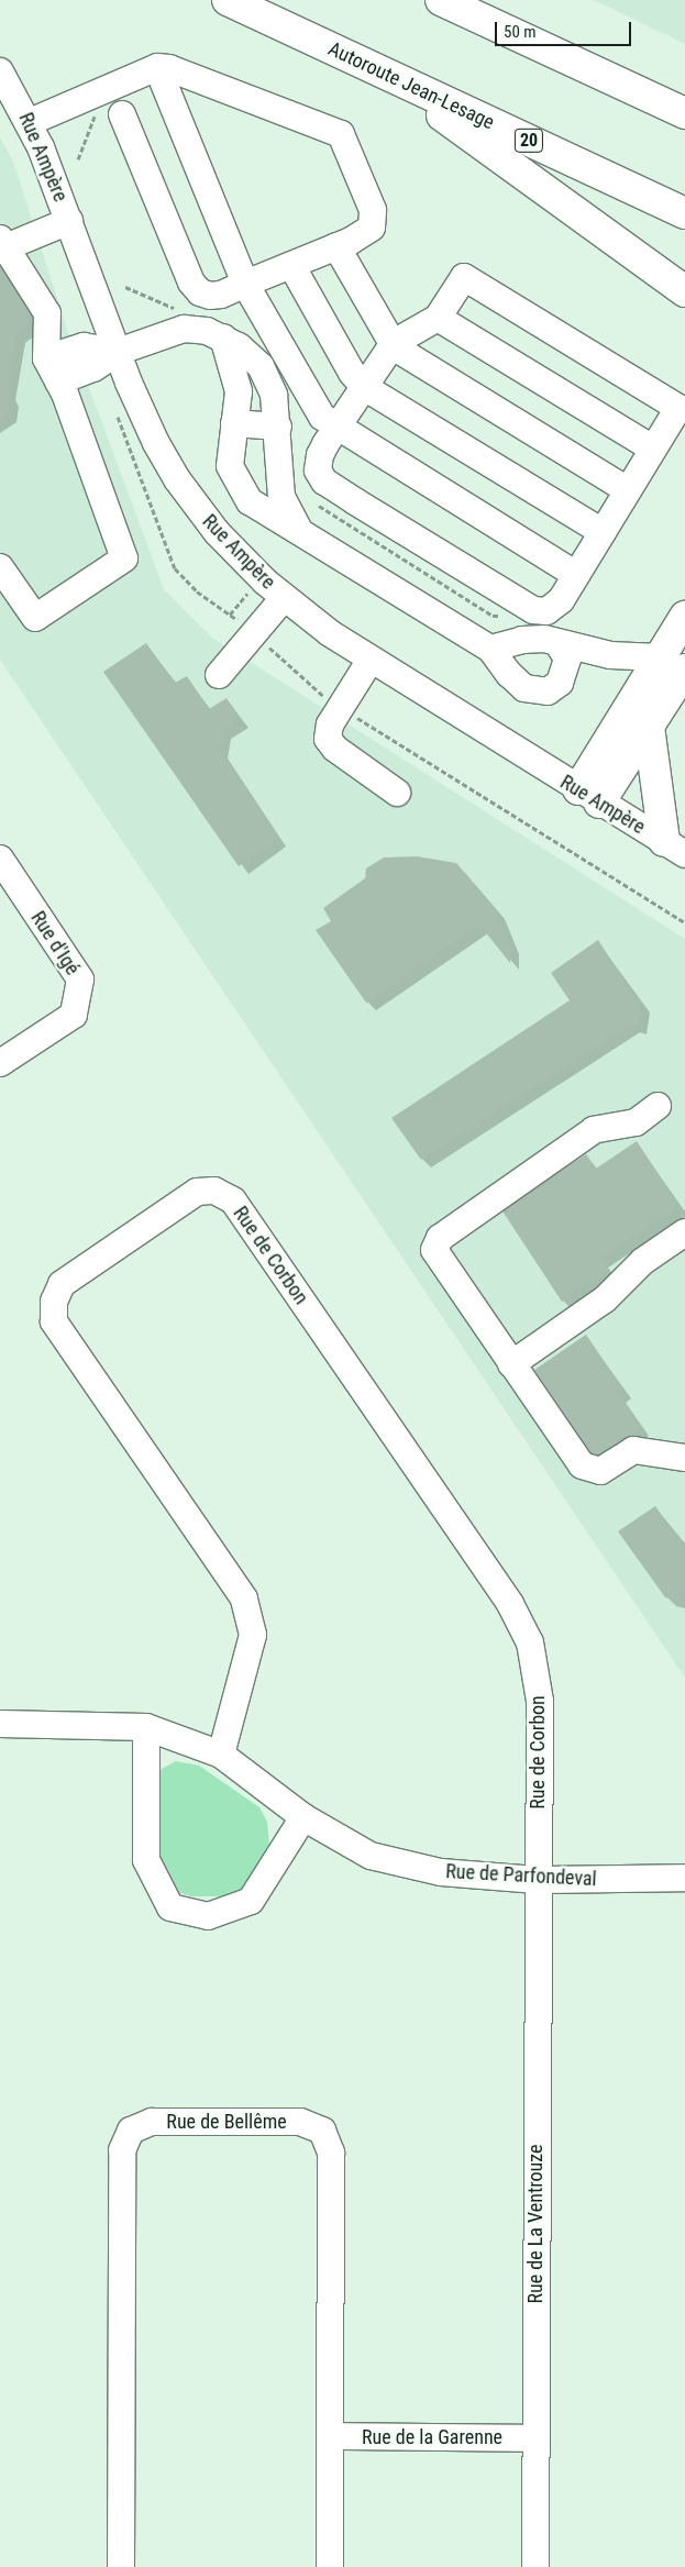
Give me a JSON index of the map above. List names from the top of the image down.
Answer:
{
  "streets": {
    "highway": ["Autoroute Jean-Lesage", "20"],
    "street": [
      "Rue Ampère",
      "Rue d'Igé",
      "Rue de Corbon",
      "Rue de Parfondeval",
      "Rue de Bellême",
      "Rue de La Ventrouze",
      "Rue de la Garenne"
    ]
  },
  "crossings": [
    ["Rue de Corbon", "Rue de Parfondeval"],
    ["Rue de Corbon", "Rue de La Ventrouze"],
    ["Rue de Parfondeval", "Rue de La Ventrouze"],
    ["Rue de Bellême", "Rue de la Garenne"],
    ["Rue de La Ventrouze", "Rue de la Garenne"]
  ],
  "scale_bar": "50 m"
}
